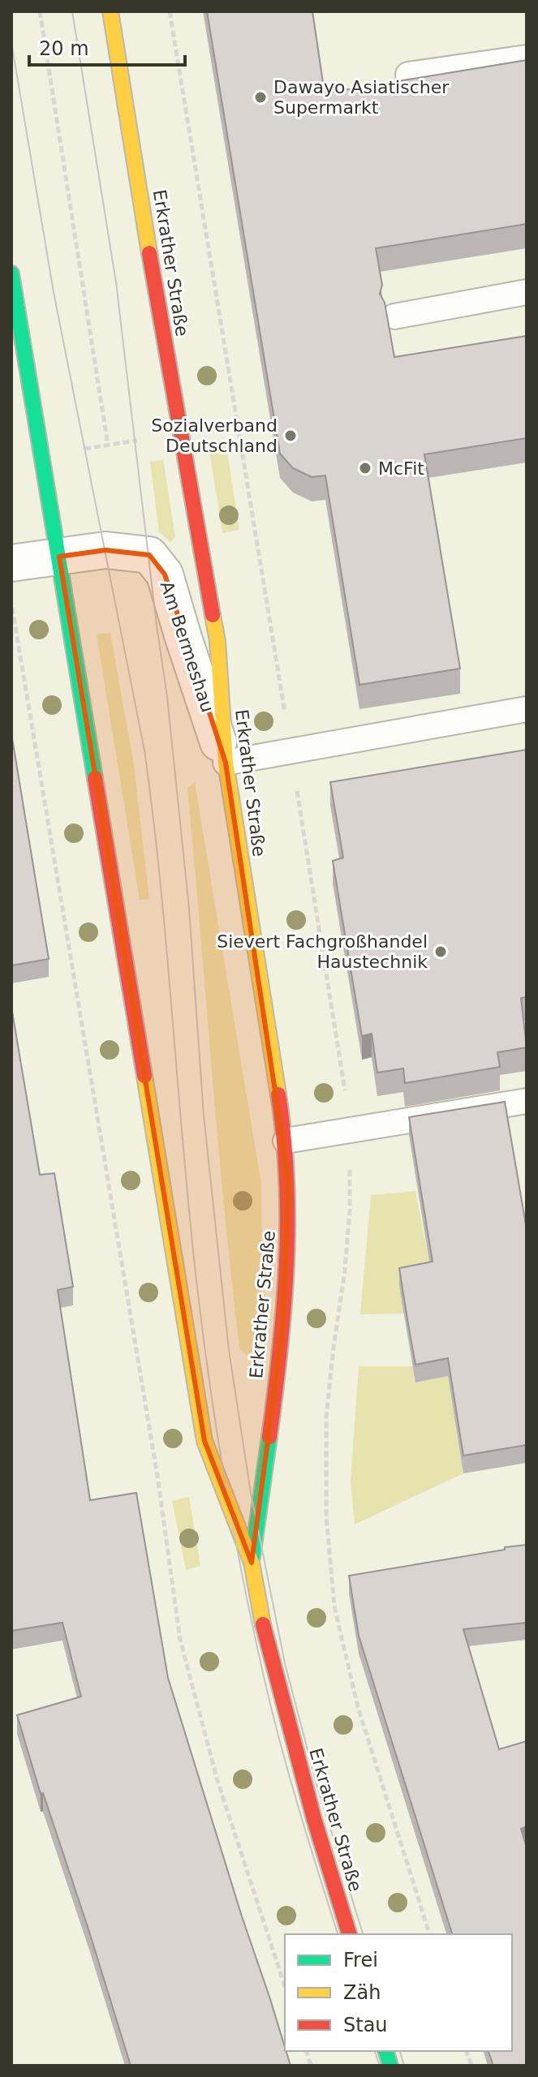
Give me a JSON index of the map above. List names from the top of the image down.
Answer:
{
  "streets": {
    "main road": ["Erkrather Straße"],
    "street": ["Am Bermeshau"]
  },
  "crossings": [
    ["Erkrather Straße", "Am Bermeshau"]
  ],
  "places": [
    "Dawayo Asiatischer Supermarkt",
    "Sozialverband Deutschland",
    "McFit",
    "Sievert Fachgroßhandel Haustechnik"
  ],
  "legend": ["Frei", "Zäh", "Stau"],
  "scale_bar": "20 m"
}
